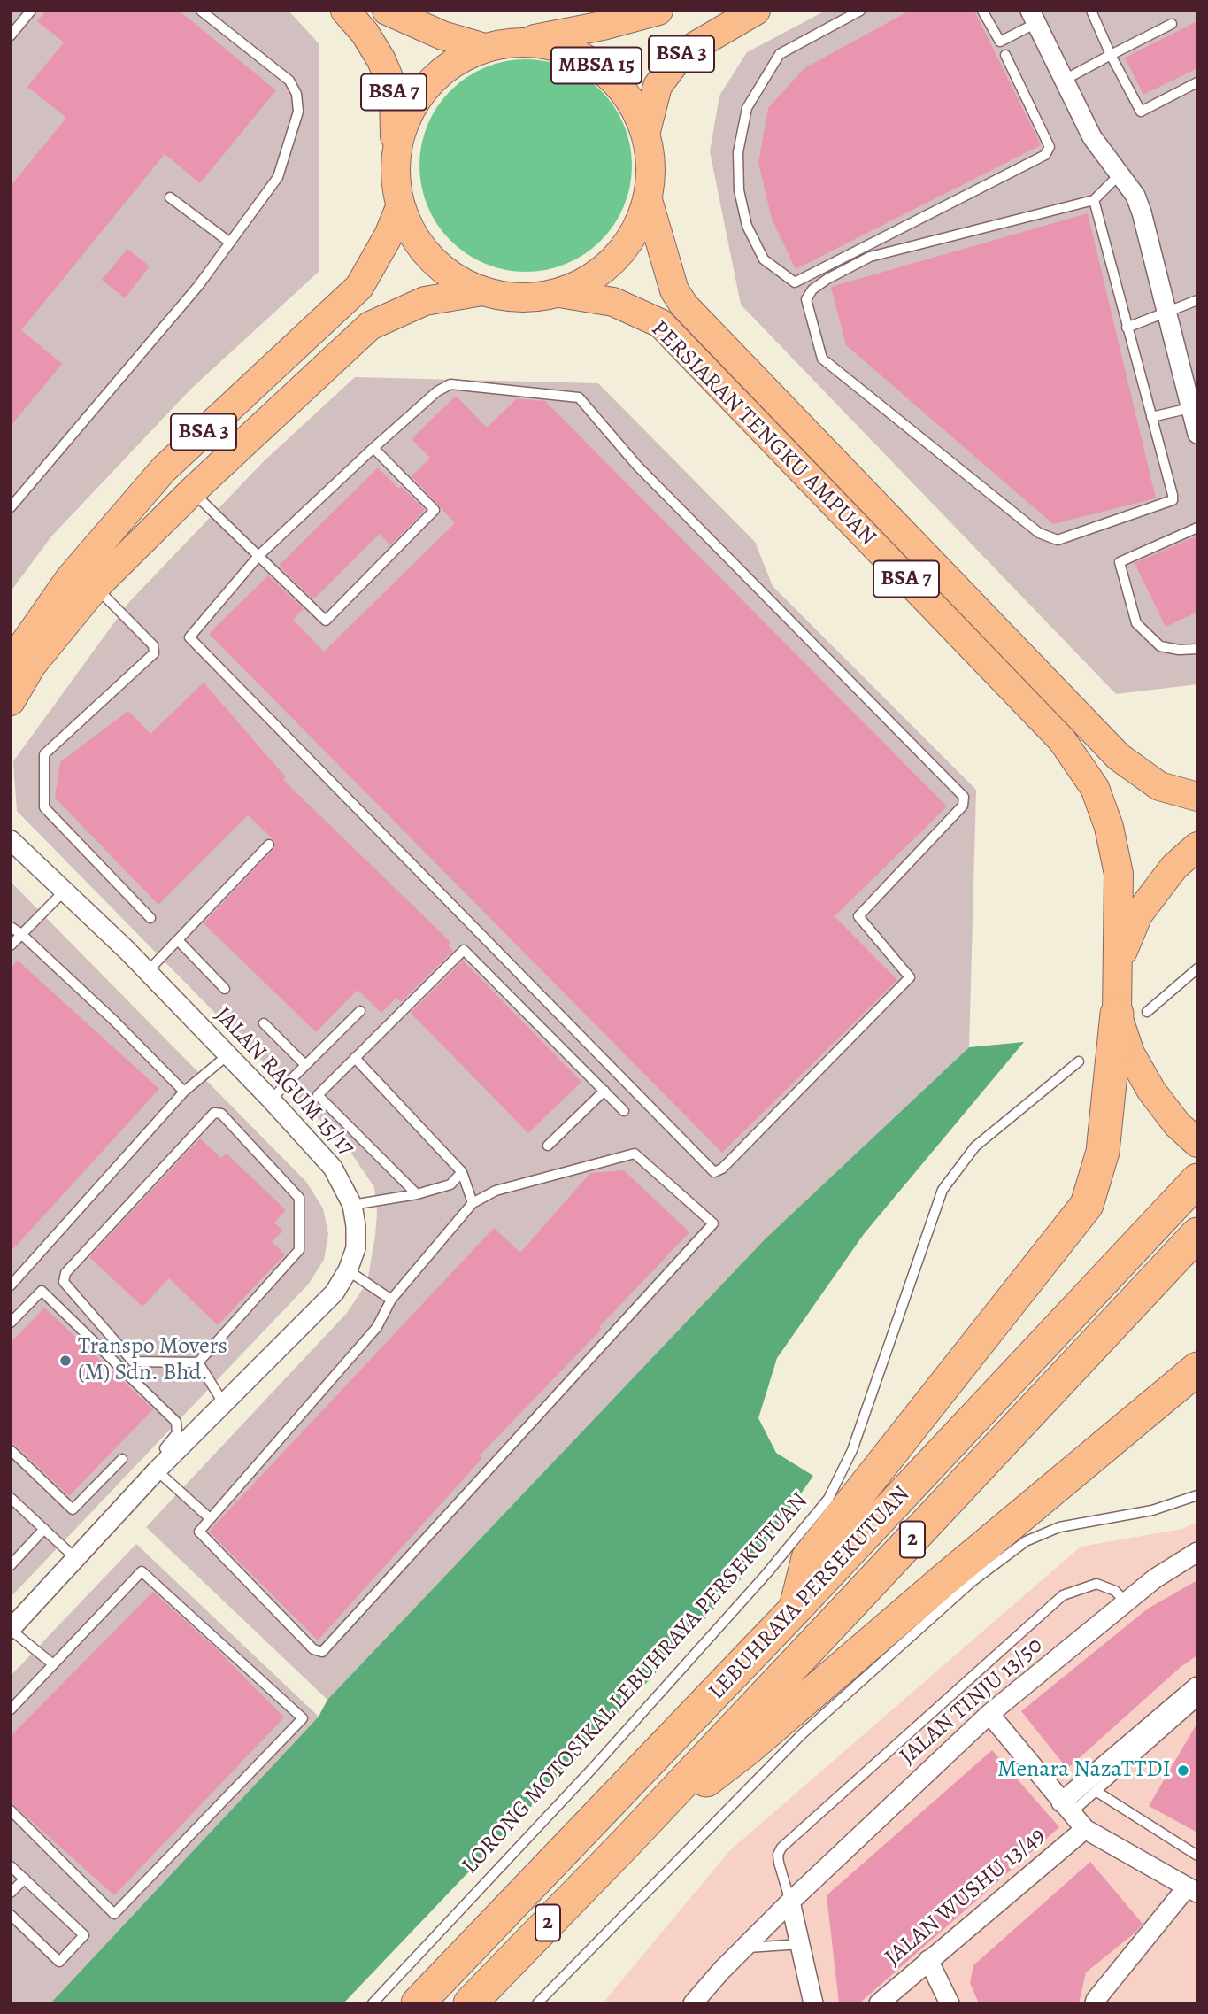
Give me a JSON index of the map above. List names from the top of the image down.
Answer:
{
  "streets": {
    "highway": ["2", "LEBUHRAYA PERSEKUTUAN"],
    "main road": [
      "BSA 3",
      "MBSA 15",
      "BSA 7",
      "PERSIARAN TENGKU AMPUAN"
    ],
    "street": ["JALAN RAGUM 15/17", "JALAN TINJU 13/50", "JALAN WUSHU 13/49"],
    "lane": ["LORONG MOTOSIKAL LEBUHRAYA PERSEKUTUAN"]
  },
  "crossings": [
    ["BSA 3", "MBSA 15"],
    ["MBSA 15", "BSA 7"],
    ["MBSA 15", "PERSIARAN TENGKU AMPUAN"]
  ],
  "places": ["Transpo Movers (M) Sdn. Bhd.", "Menara NazaTTDI"]
}
